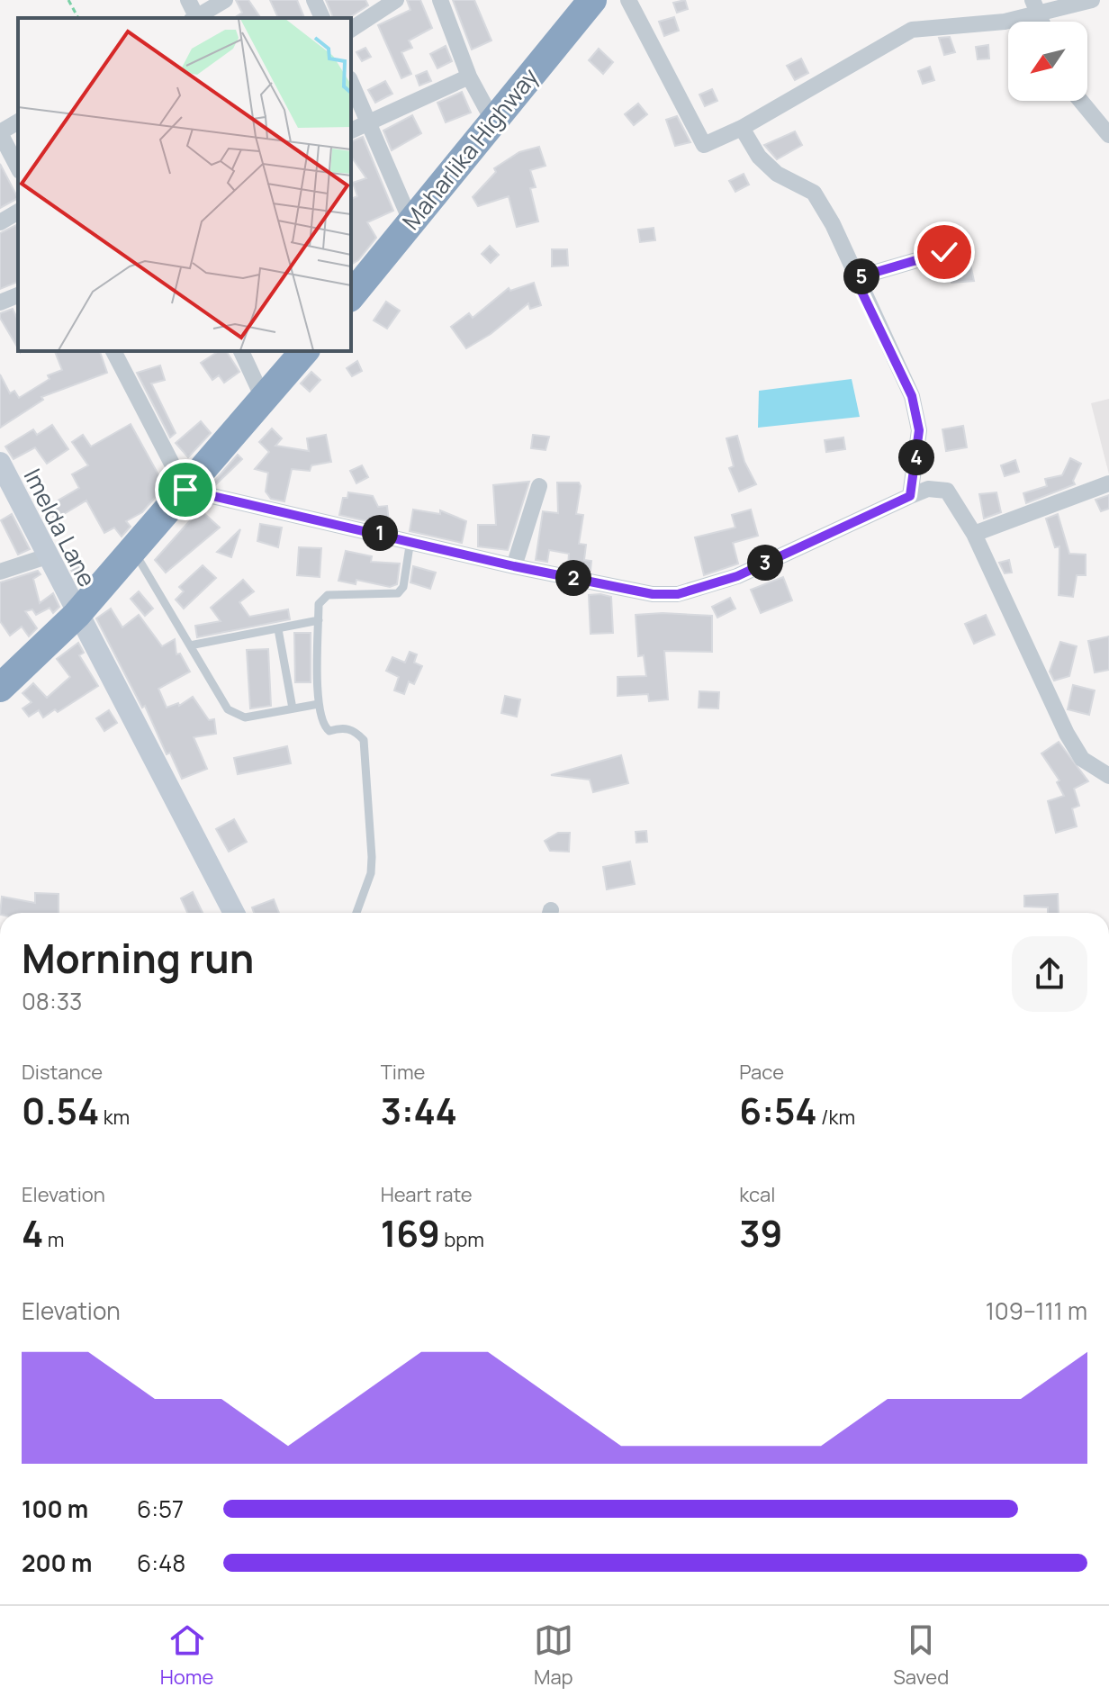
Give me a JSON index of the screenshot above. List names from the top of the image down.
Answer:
{
  "streets": {
    "highway": ["Maharlika Highway"],
    "street": ["Imelda Lane"]
  },
  "north": "bottom left",
  "page": {
    "pins": [
      "5",
      "4",
      "1",
      "3",
      "2"
    ],
    "heading": ["Morning run", "08:33"],
    "stats": [
      ["Distance", "0.54 km"],
      ["Time", "3:44"],
      ["Pace", "6:54 /km"],
      ["Elevation", "4 m"],
      ["Heart rate", "169 bpm"],
      ["kcal", "39"]
    ],
    "chart": ["Elevation", "109–111 m"],
    "list": [
      {
        "name": "100 m",
        "note": "6:57"
      },
      {
        "name": "200 m",
        "note": "6:48"
      }
    ],
    "tabs": ["Home", "Map", "Saved"]
  }
}
